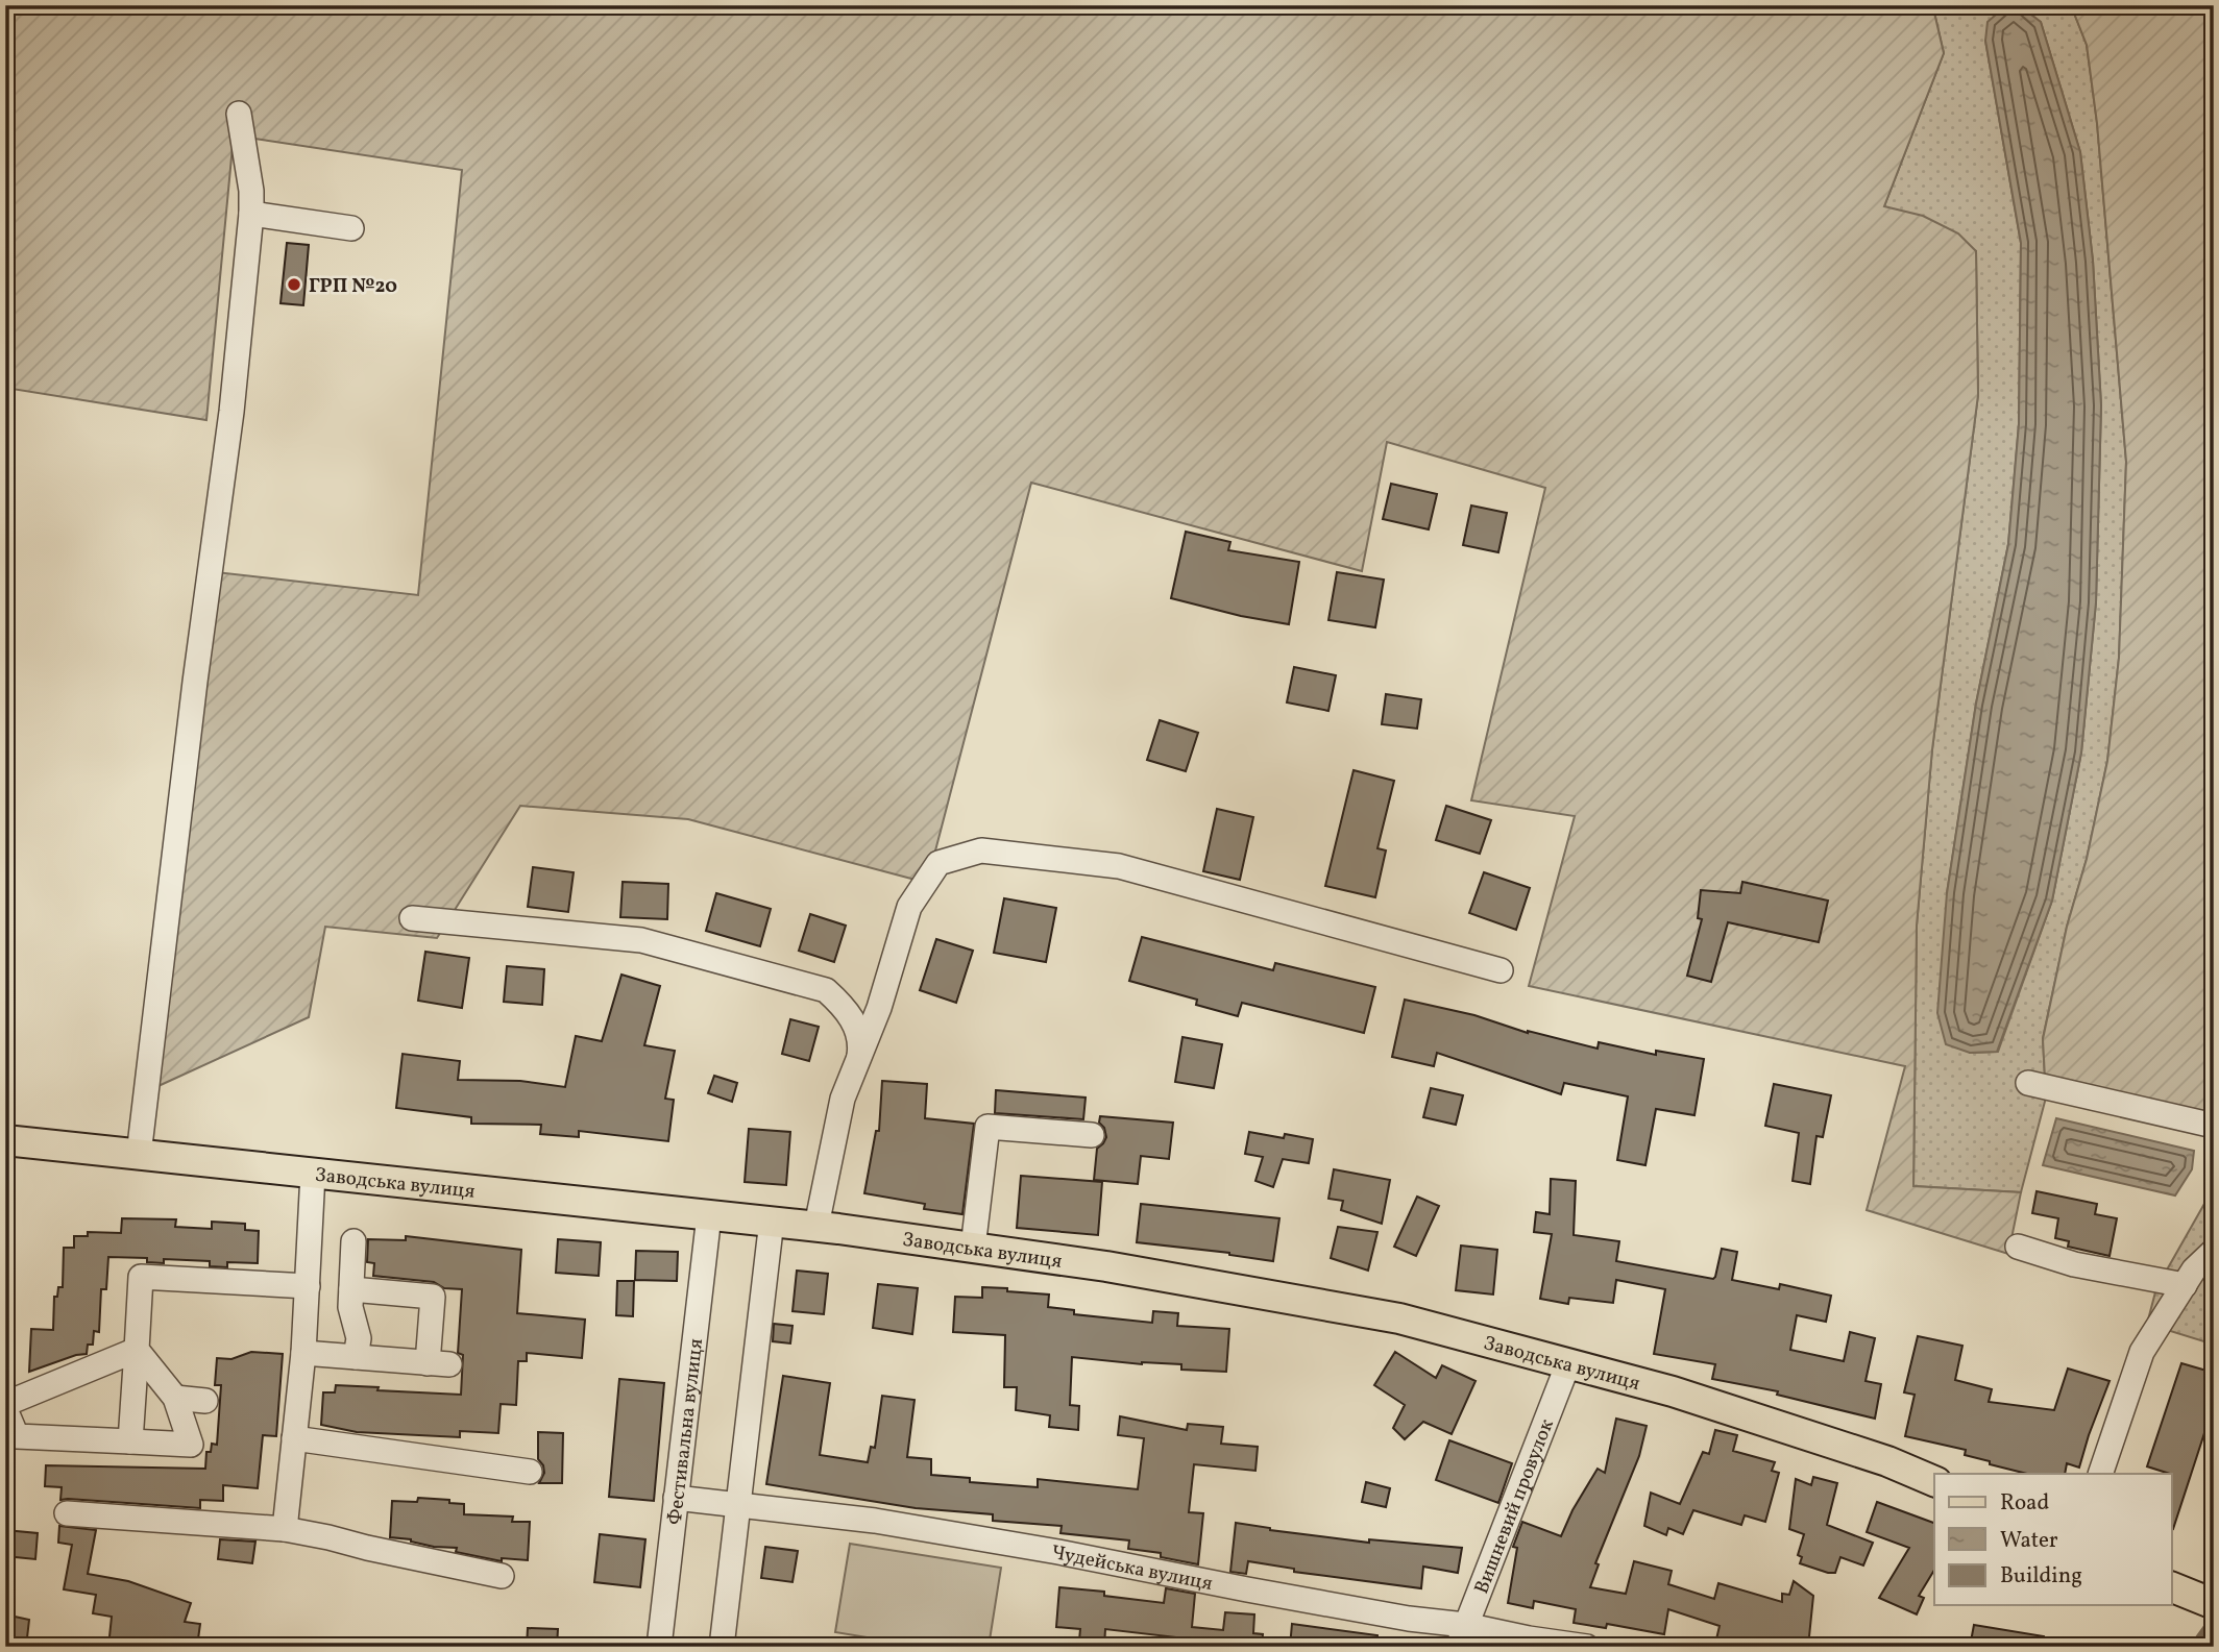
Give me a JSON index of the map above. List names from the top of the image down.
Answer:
{
  "streets": {
    "main road": ["Заводська вулиця"],
    "street": ["Фестивальна вулиця", "Вишневий провулок", "Чудейська вулиця"]
  },
  "crossings": [
    ["Заводська вулиця", "Фестивальна вулиця"],
    ["Заводська вулиця", "Вишневий провулок"],
    ["Фестивальна вулиця", "Чудейська вулиця"],
    ["Вишневий провулок", "Чудейська вулиця"]
  ],
  "places": ["ГРП №20"],
  "legend": ["Road", "Water", "Building"]
}
